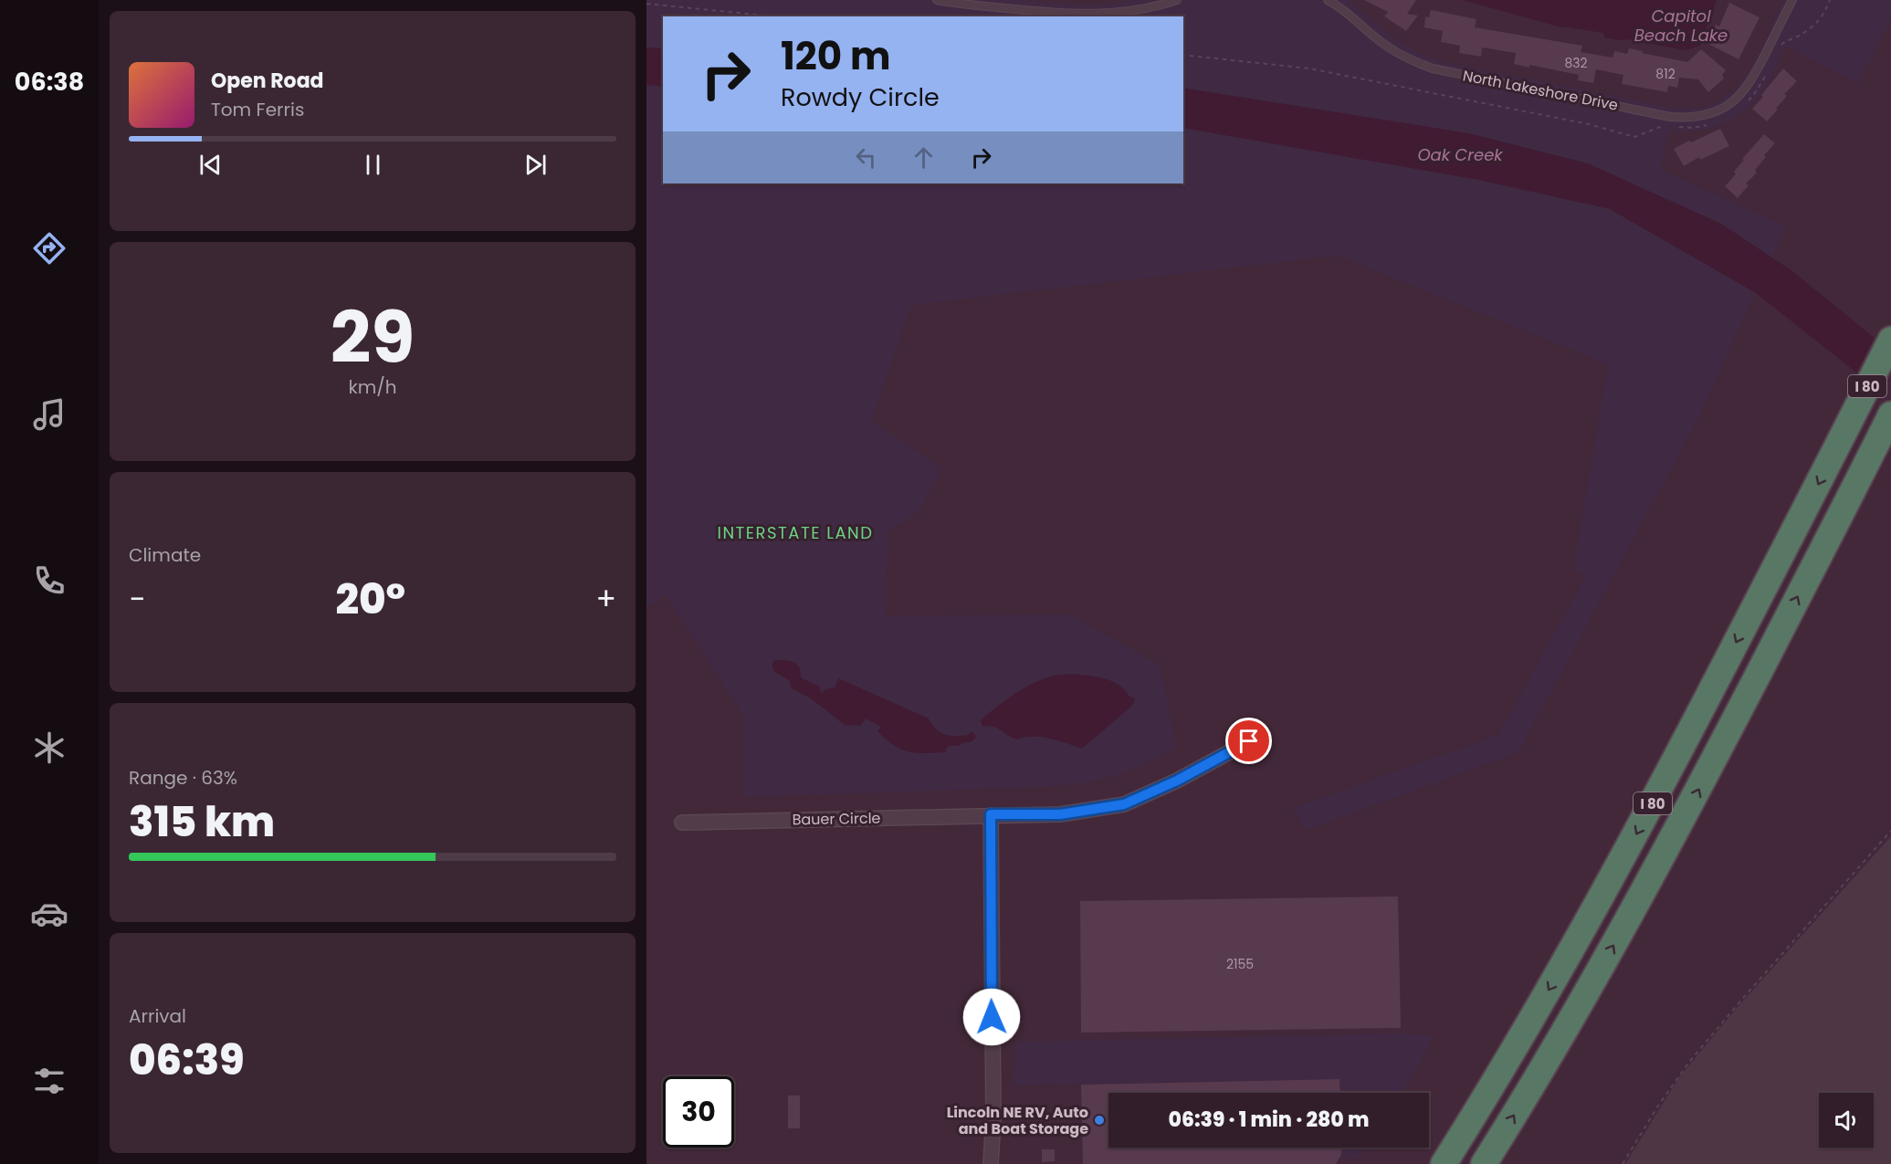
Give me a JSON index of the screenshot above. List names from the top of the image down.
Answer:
{
  "streets": {
    "highway": ["I 80"],
    "street": ["Bauer Circle"],
    "lane": ["North Lakeshore Drive"]
  },
  "districts": ["INTERSTATE LAND"],
  "water": ["Capitol Beach Lake", "Oak Creek"],
  "places": ["Lincoln NE RV, Auto and Boat Storage"],
  "house_numbers": ["832", "812", "2155"],
  "page": {
    "tabs": "06:38",
    "turn": ["120 m", "Rowdy Circle"],
    "song": ["Open Road", "Tom Ferris"],
    "tile": [
      ["29", "km/h"],
      "Climate",
      ["Range · 63%", "315 km"],
      ["Arrival", "06:39"]
    ],
    "heat": ["−", "20°", "+"],
    "limit": "30",
    "trip": "06:39 · 1 min · 280 m"
  }
}
